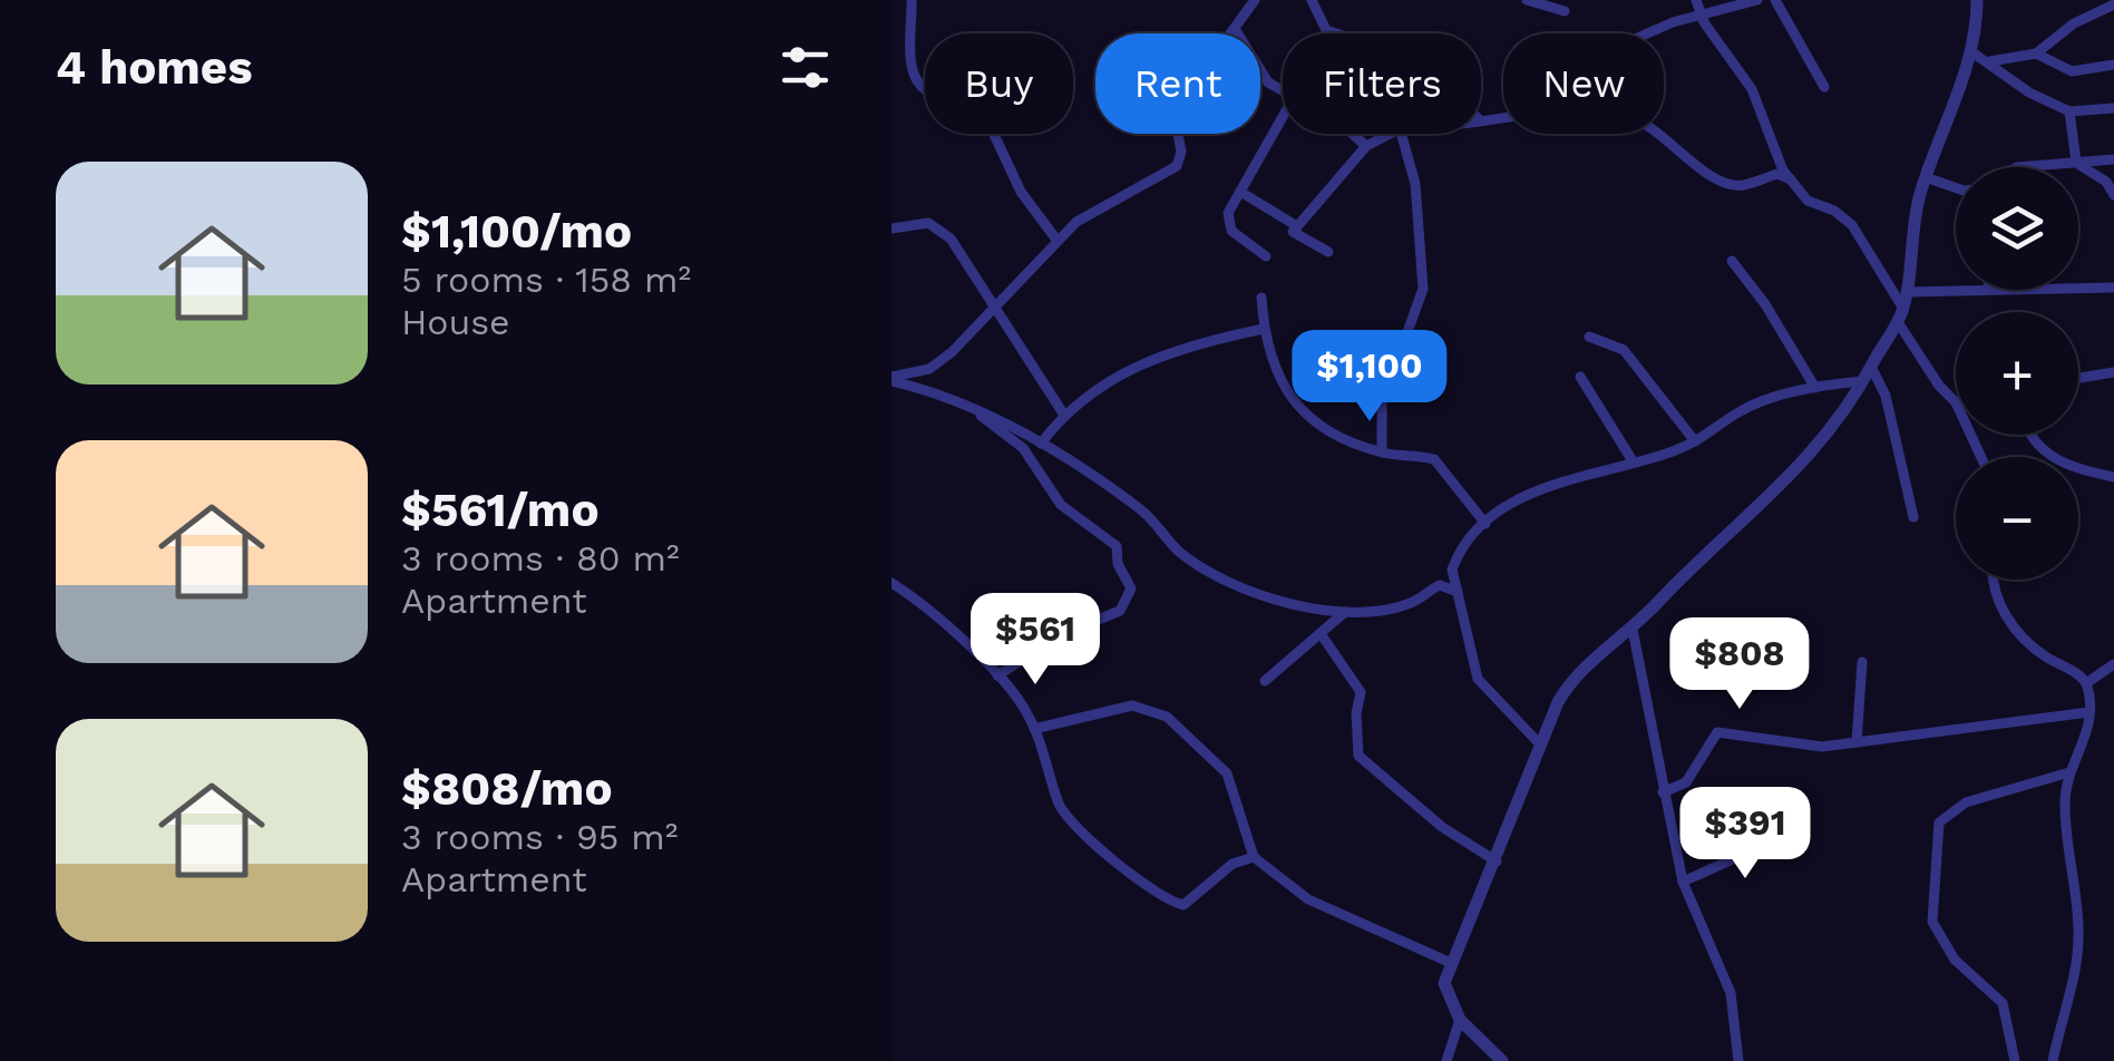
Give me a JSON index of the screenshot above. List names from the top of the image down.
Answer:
{
  "page": {
    "heading": "4 homes",
    "chip": [
      "Buy",
      "Rent",
      "Filters",
      "New"
    ],
    "list": [
      {
        "name": "$1,100/mo",
        "note": "5 rooms · 158 m² · House"
      },
      {
        "name": "$561/mo",
        "note": "3 rooms · 80 m² · Apartment"
      },
      {
        "name": "$808/mo",
        "note": "3 rooms · 95 m² · Apartment"
      }
    ],
    "map_buttons": ["+", "−"],
    "price": [
      "$1,100",
      "$561",
      "$808",
      "$391"
    ]
  }
}
